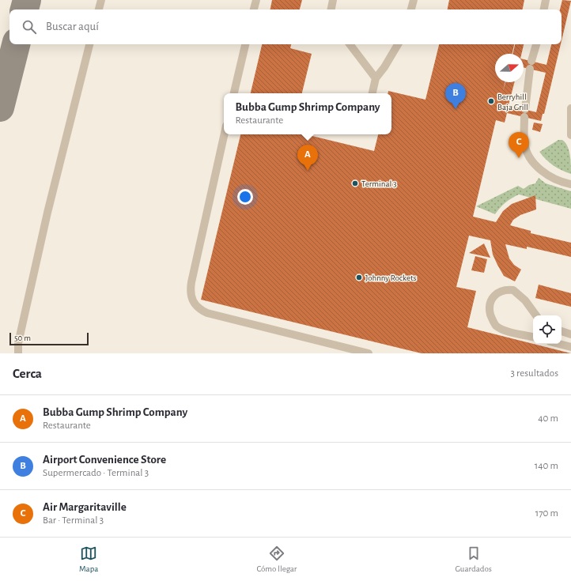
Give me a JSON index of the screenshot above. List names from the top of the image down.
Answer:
{
  "places": ["Berryhill Baja Grill", "Terminal 3", "Johnny Rockets"],
  "scale_bar": "50 m",
  "north": "right",
  "page": {
    "search": "Buscar aquí",
    "pins": ["B", "C", "A"],
    "popup": ["Bubba Gump Shrimp Company", "Restaurante"],
    "scale": "50 m",
    "heading": ["Cerca", "3 resultados"],
    "list": [
      {
        "mark": "A",
        "name": "Bubba Gump Shrimp Company",
        "note": "Restaurante",
        "value": "40 m"
      },
      {
        "mark": "B",
        "name": "Airport Convenience Store",
        "note": "Supermercado · Terminal 3",
        "value": "140 m"
      },
      {
        "mark": "C",
        "name": "Air Margaritaville",
        "note": "Bar · Terminal 3",
        "value": "170 m"
      }
    ],
    "nav": ["Mapa", "Cómo llegar", "Guardados"]
  }
}
